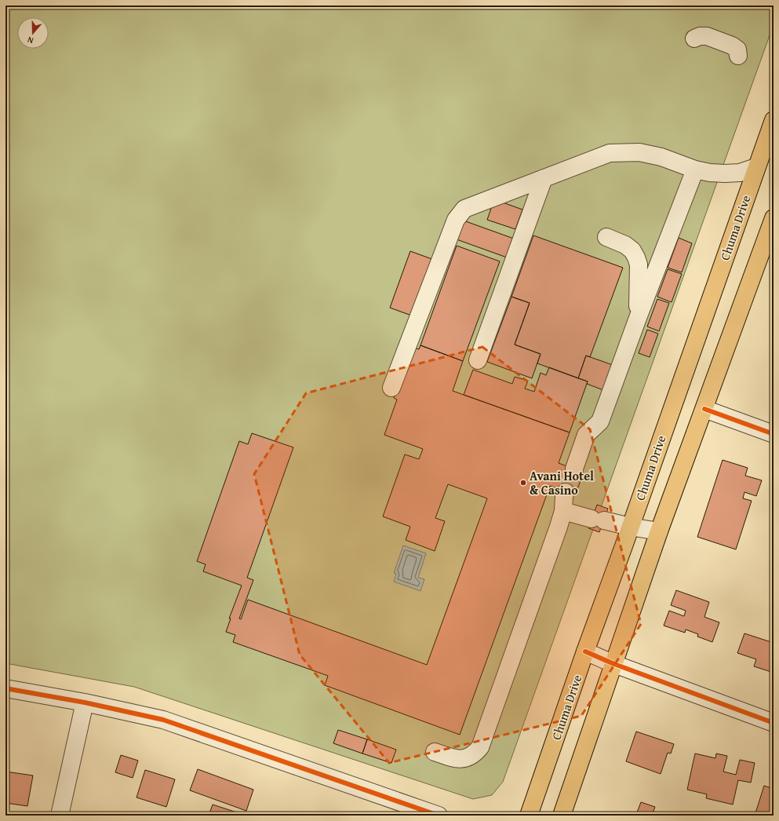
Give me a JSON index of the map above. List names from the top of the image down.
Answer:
{
  "streets": {
    "main road": ["Chuma Drive"]
  },
  "places": ["Avani Hotel & Casino"],
  "north": "bottom"
}
